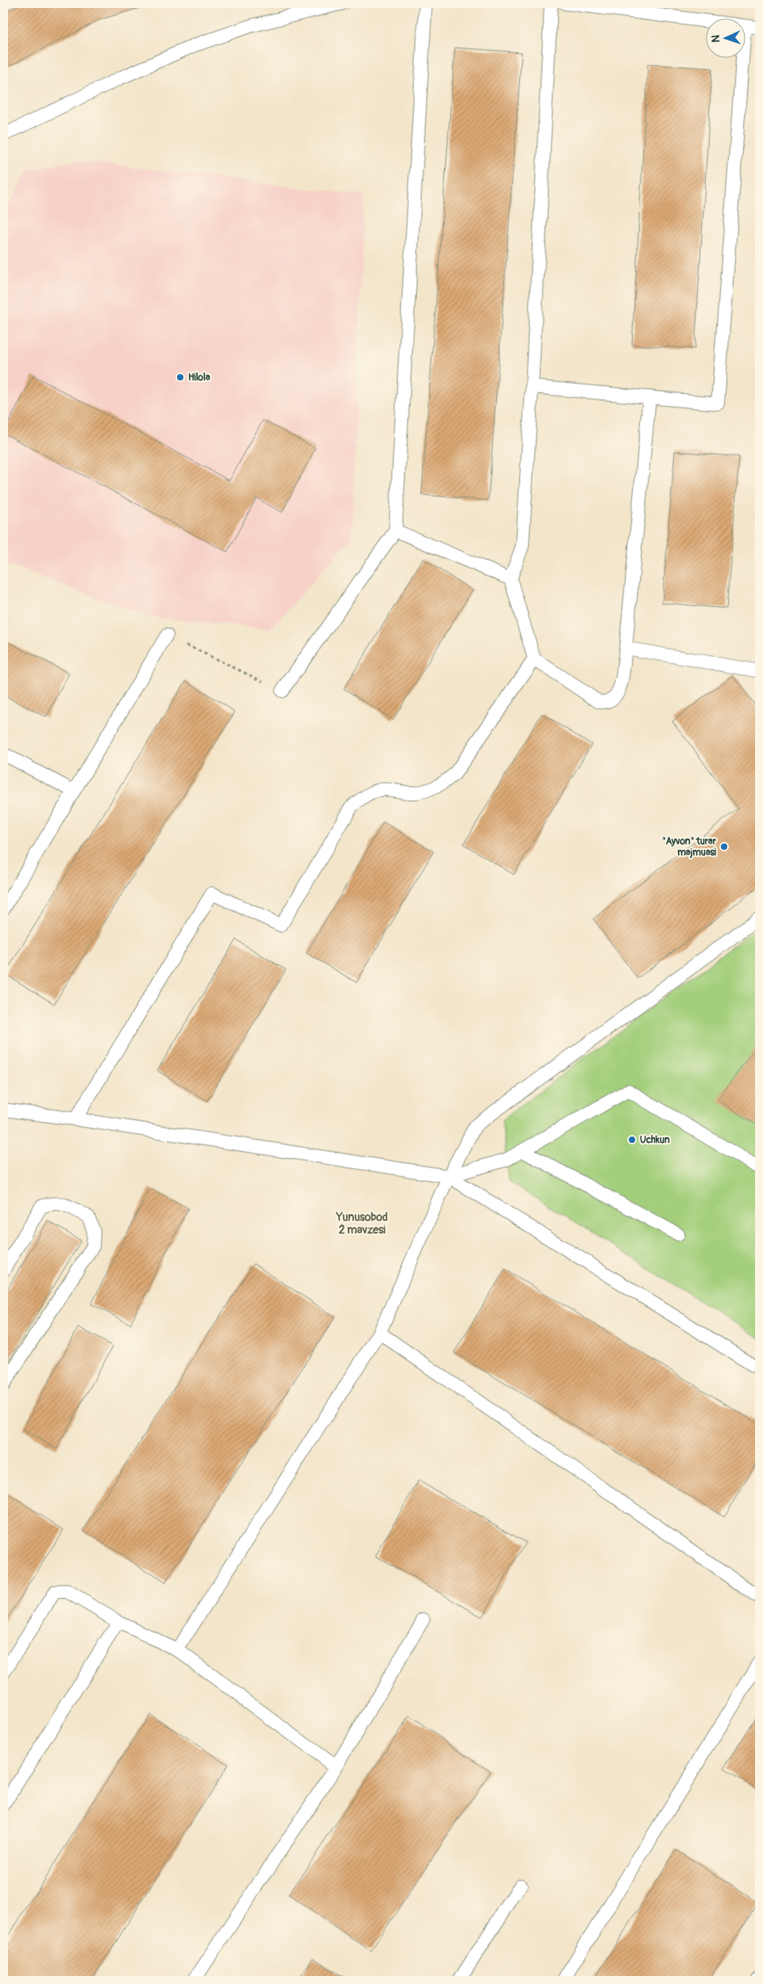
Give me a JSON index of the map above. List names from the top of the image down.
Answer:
{
  "districts": ["Yunusobod 2 mavzesi"],
  "places": ["Hilola", "\"Ayvon\" turar majmuasi", "Uchkun"],
  "north": "left"
}
